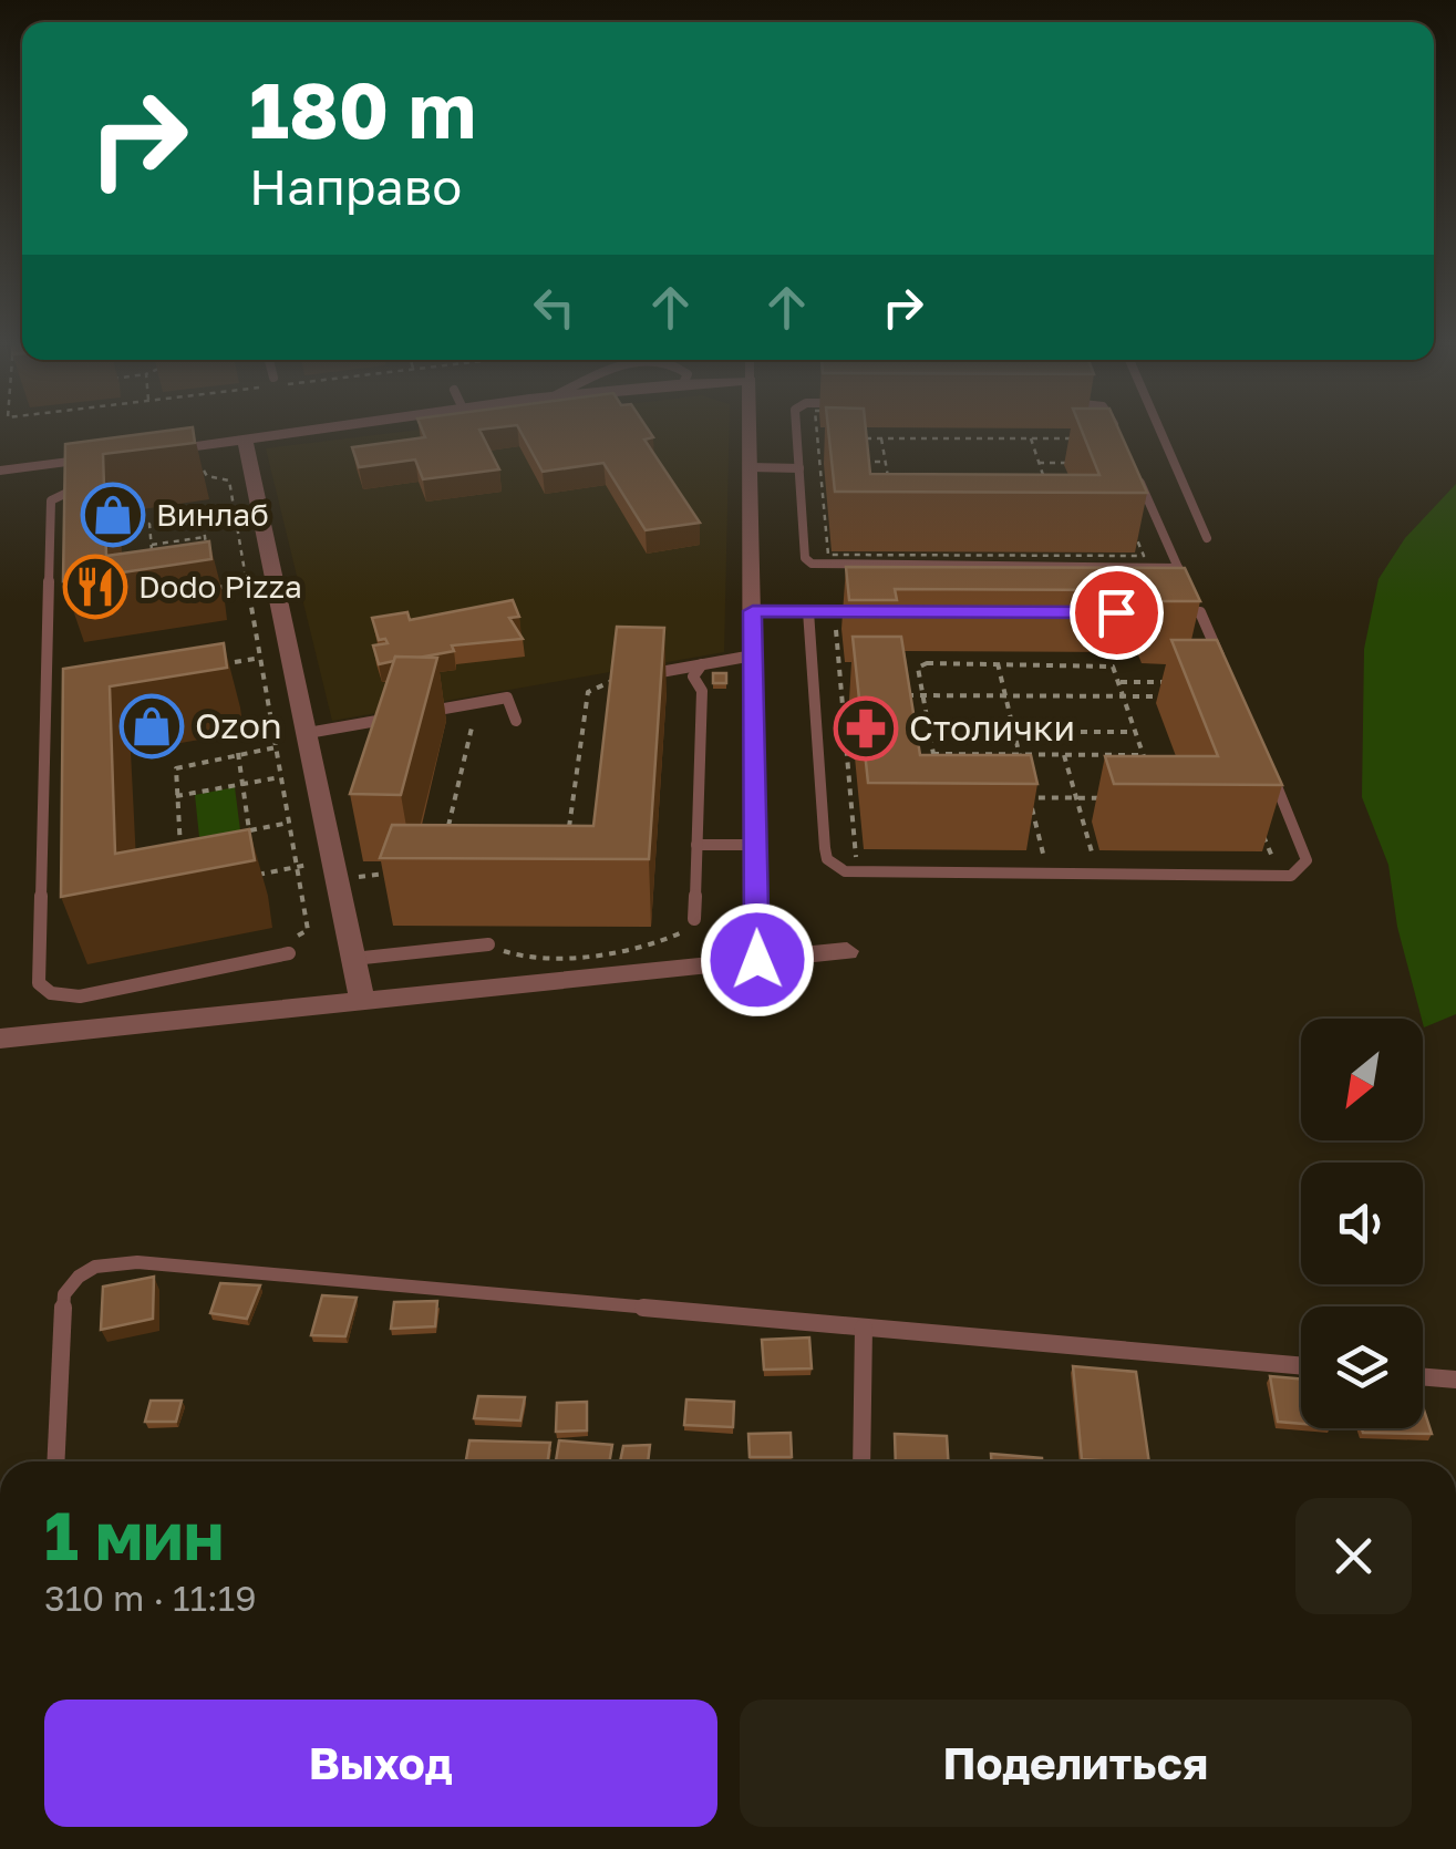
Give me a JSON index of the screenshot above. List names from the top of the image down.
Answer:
{
  "places": {
    "shop": ["Винлаб", "Ozon"],
    "restaurant": ["Dodo Pizza"],
    "pharmacy": ["Столички"]
  },
  "north": "bottom left",
  "page": {
    "turn": ["180 m", "Направо"],
    "heading": ["1 мин", "310 m · 11:19"],
    "buttons": ["Выход", "Поделиться"]
  }
}
